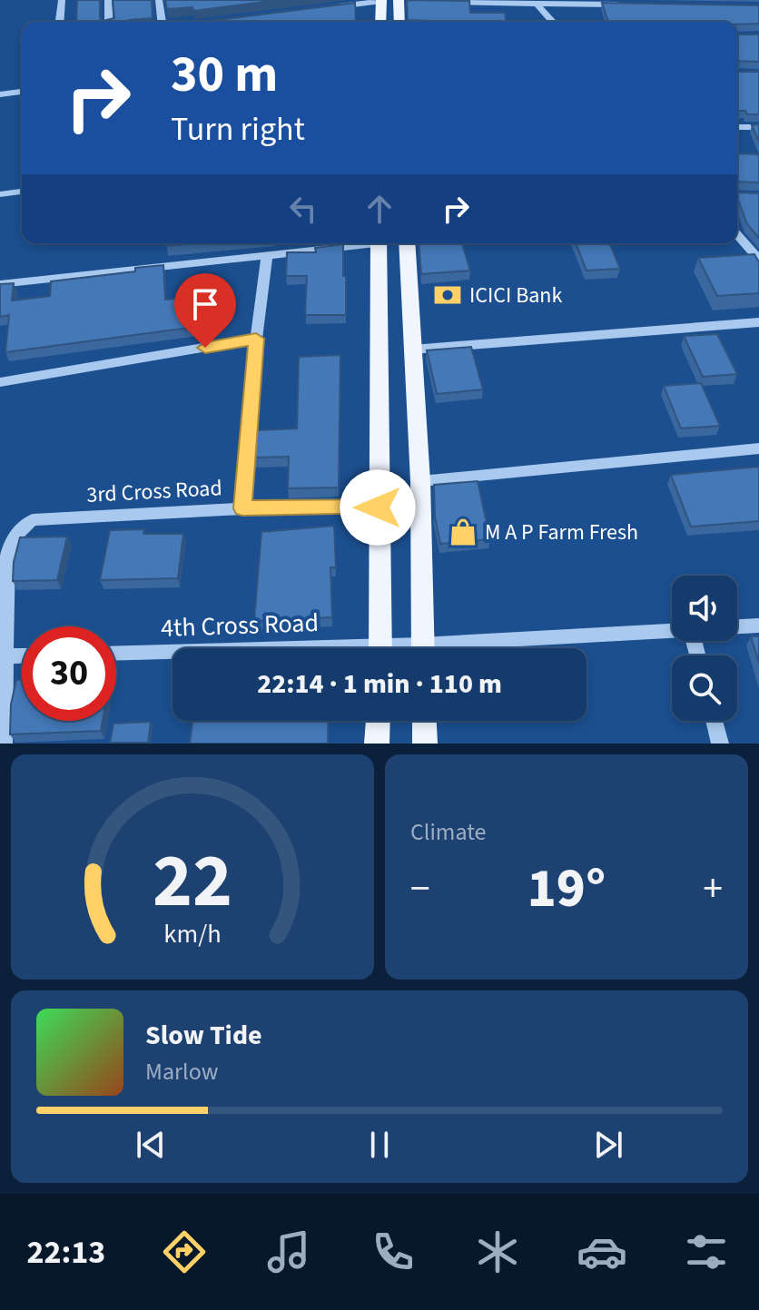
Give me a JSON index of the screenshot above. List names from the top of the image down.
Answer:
{
  "streets": {
    "street": ["3rd Cross Road", "4th Cross Road"]
  },
  "places": {
    "bank": ["ICICI Bank"],
    "shop": ["M A P Farm Fresh"]
  },
  "page": {
    "turn": ["30 m", "Turn right"],
    "limit": "30",
    "trip": "22:14 · 1 min · 110 m",
    "tile": "Climate",
    "heat": ["−", "19°", "+"],
    "song": ["Slow Tide", "Marlow"],
    "tabs": "22:13",
    "gauge": ["22", "km/h"]
  }
}
